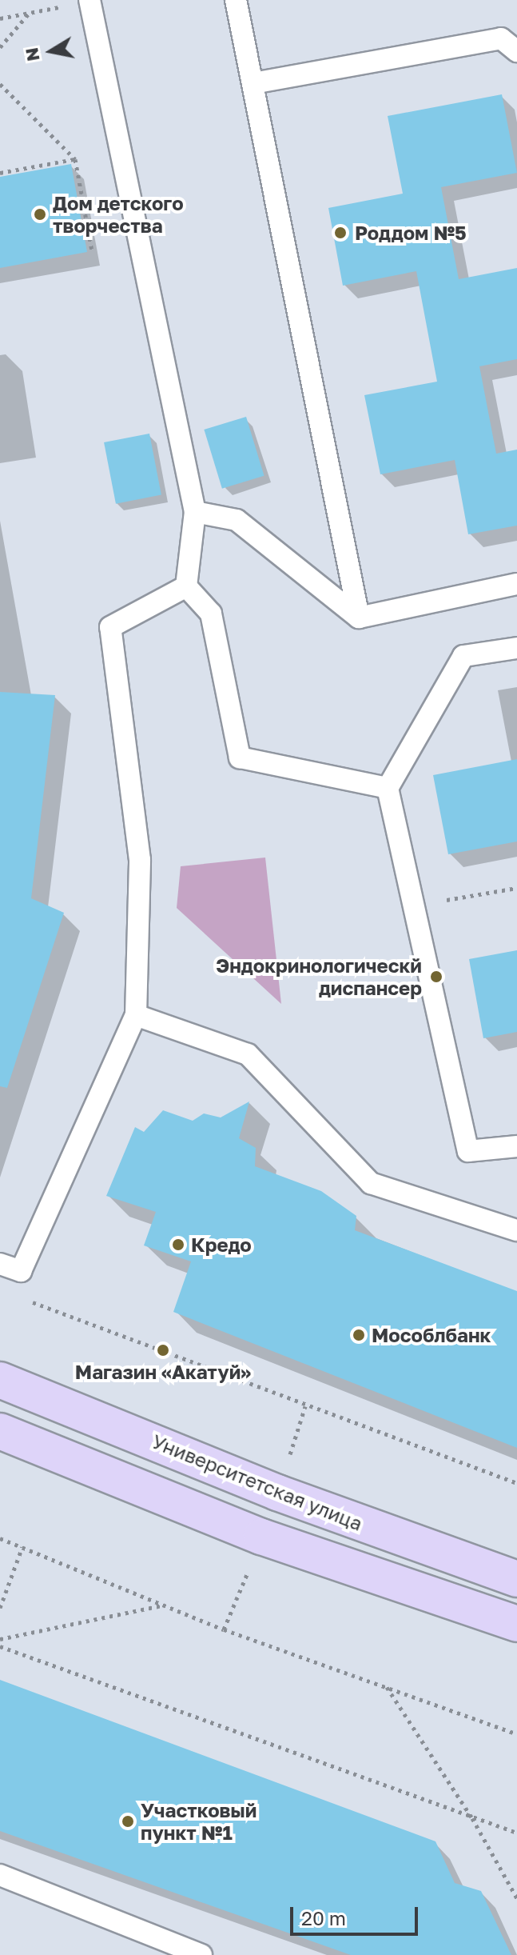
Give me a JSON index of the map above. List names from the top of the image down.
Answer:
{
  "streets": {
    "main road": ["Университетская улица"]
  },
  "places": [
    "Дом детского творчества",
    "Роддом №5",
    "Эндокринологическй диспансер",
    "Кредо",
    "Мособлбанк",
    "Магазин «Акатуй»",
    "Участковый пункт №1"
  ],
  "scale_bar": "20 m",
  "north": "left"
}
